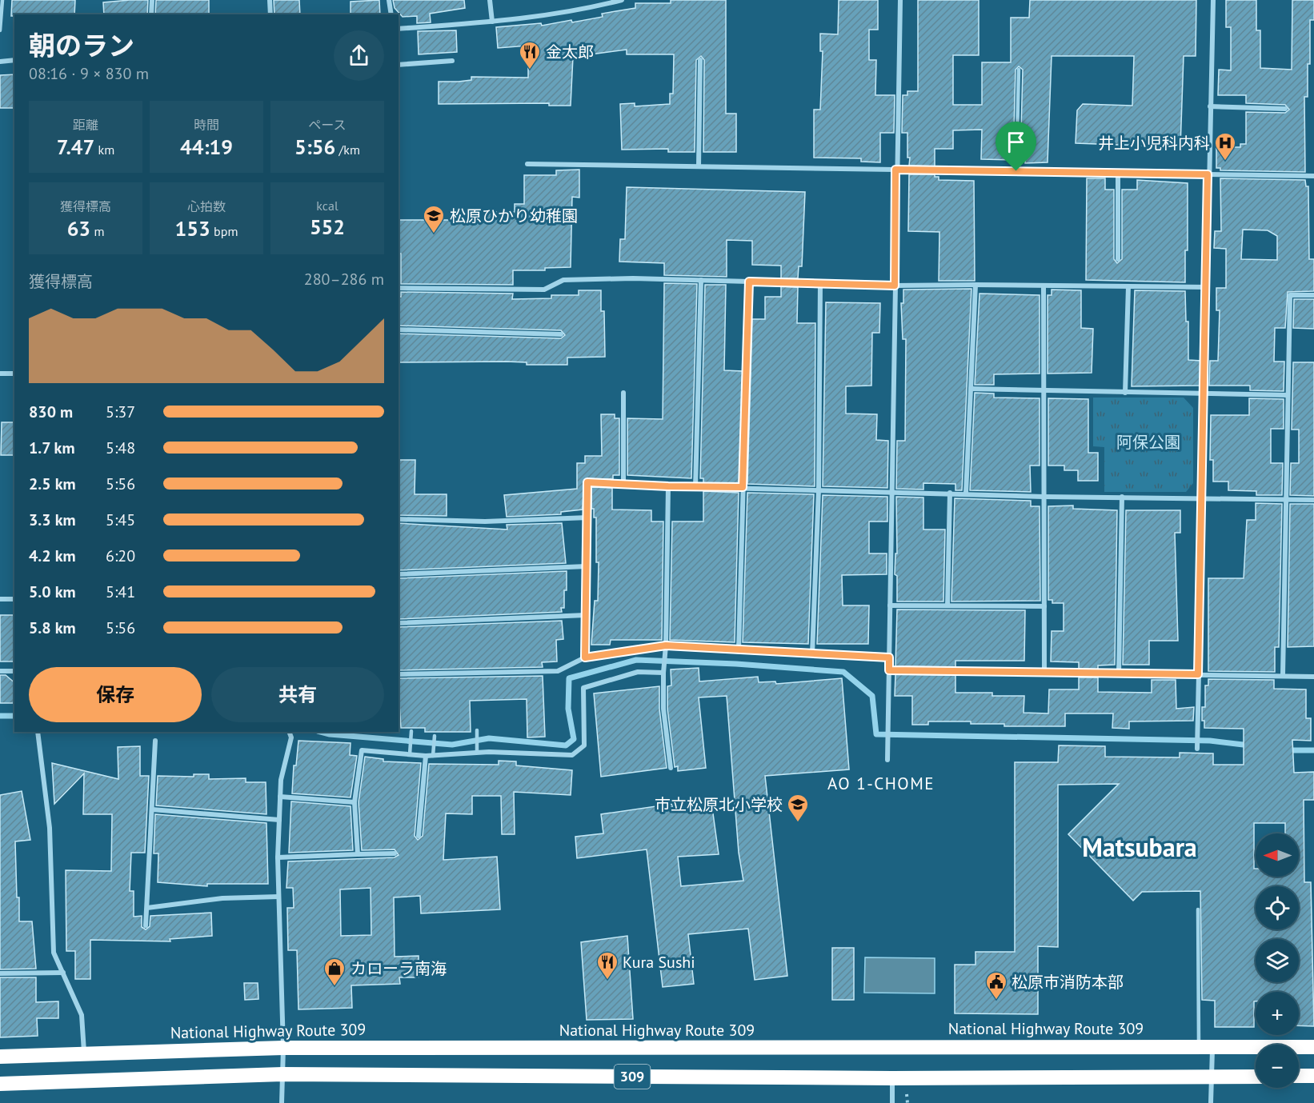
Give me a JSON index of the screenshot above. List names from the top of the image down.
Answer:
{
  "streets": {
    "highway": ["National Highway Route 309", "309"]
  },
  "districts": ["AO 1-CHOME", "Matsubara"],
  "parks": ["阿保公園"],
  "places": {
    "restaurant": ["金太郎", "Kura Sushi"],
    "hospital": ["井上小児科内科"],
    "school or university": ["松原ひかり幼稚園", "市立松原北小学校"],
    "shop": ["カローラ南海"],
    "public building": ["松原市消防本部"]
  },
  "north": "left",
  "page": {
    "heading": ["朝のラン", "08:16 · 9 × 830 m"],
    "stats": [
      ["距離", "7.47 km"],
      ["時間", "44:19"],
      ["ペース", "5:56 /km"],
      ["獲得標高", "63 m"],
      ["心拍数", "153 bpm"],
      ["kcal", "552"]
    ],
    "chart": ["獲得標高", "280–286 m"],
    "list": [
      {
        "name": "830 m",
        "note": "5:37"
      },
      {
        "name": "1.7 km",
        "note": "5:48"
      },
      {
        "name": "2.5 km",
        "note": "5:56"
      },
      {
        "name": "3.3 km",
        "note": "5:45"
      },
      {
        "name": "4.2 km",
        "note": "6:20"
      },
      {
        "name": "5.0 km",
        "note": "5:41"
      },
      {
        "name": "5.8 km",
        "note": "5:56"
      }
    ],
    "buttons": ["保存", "共有"],
    "map_buttons": ["+", "−"]
  }
}
